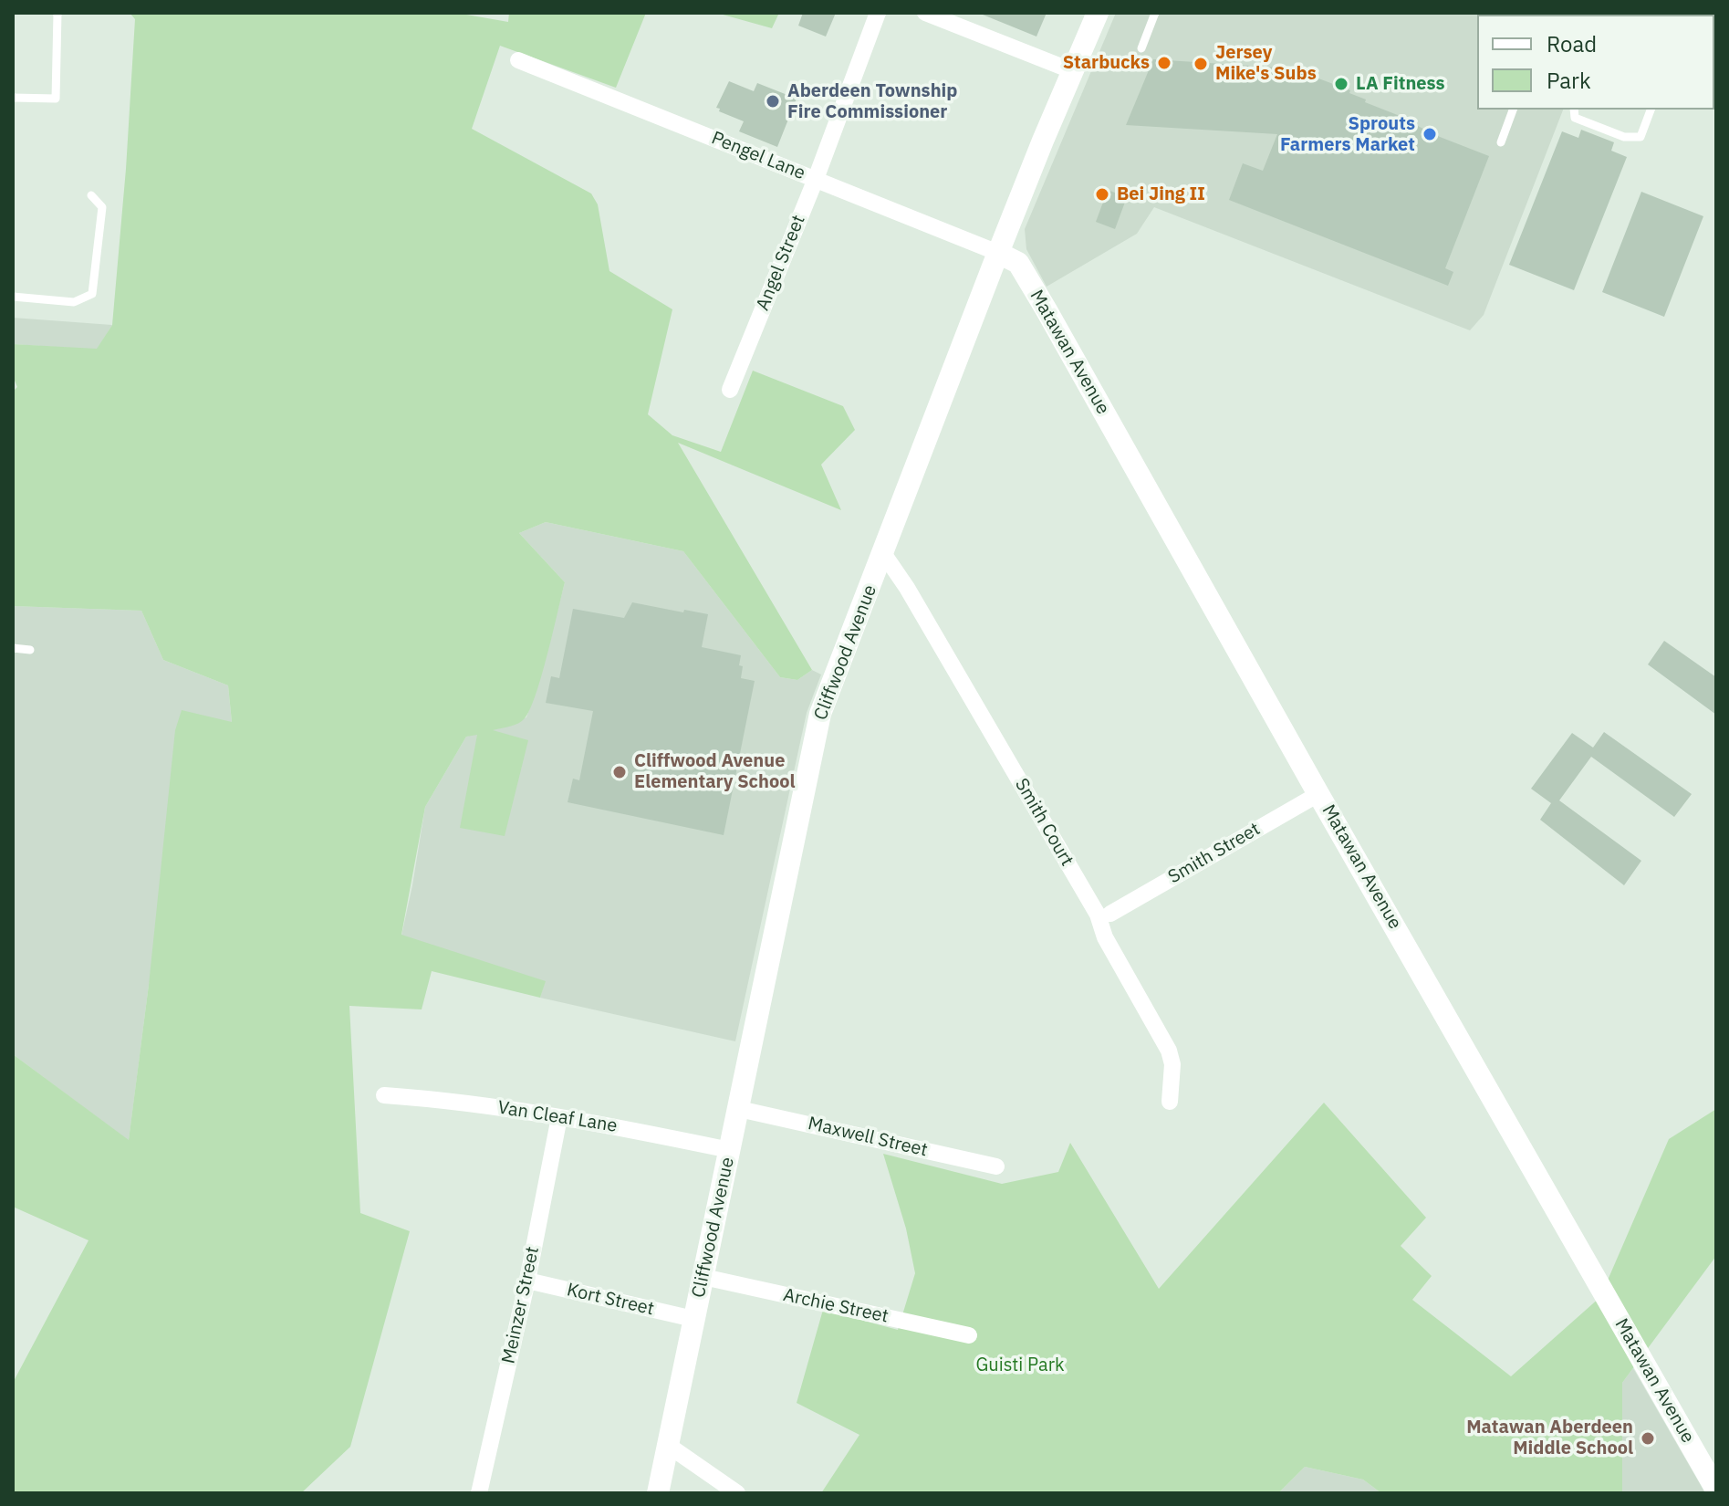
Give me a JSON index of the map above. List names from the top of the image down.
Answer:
{
  "streets": {
    "main road": ["Matawan Avenue", "Cliffwood Avenue"],
    "street": [
      "Pengel Lane",
      "Angel Street",
      "Smith Court",
      "Smith Street",
      "Van Cleaf Lane",
      "Maxwell Street",
      "Kort Street",
      "Meinzer Street",
      "Archie Street"
    ]
  },
  "crossings": [
    ["Pengel Lane", "Angel Street"],
    ["Pengel Lane", "Matawan Avenue"],
    ["Pengel Lane", "Cliffwood Avenue"],
    ["Matawan Avenue", "Cliffwood Avenue"],
    ["Matawan Avenue", "Smith Street"],
    ["Cliffwood Avenue", "Smith Court"],
    ["Cliffwood Avenue", "Van Cleaf Lane"],
    ["Cliffwood Avenue", "Maxwell Street"],
    ["Cliffwood Avenue", "Kort Street"],
    ["Cliffwood Avenue", "Archie Street"],
    ["Van Cleaf Lane", "Meinzer Street"],
    ["Kort Street", "Meinzer Street"]
  ],
  "parks": ["Guisti Park"],
  "places": [
    "Starbucks",
    "Jersey Mike's Subs",
    "LA Fitness",
    "Aberdeen Township Fire Commissioner",
    "Sprouts Farmers Market",
    "Bei Jing II",
    "Cliffwood Avenue Elementary School",
    "Matawan Aberdeen Middle School"
  ],
  "legend": ["Road", "Park"]
}
